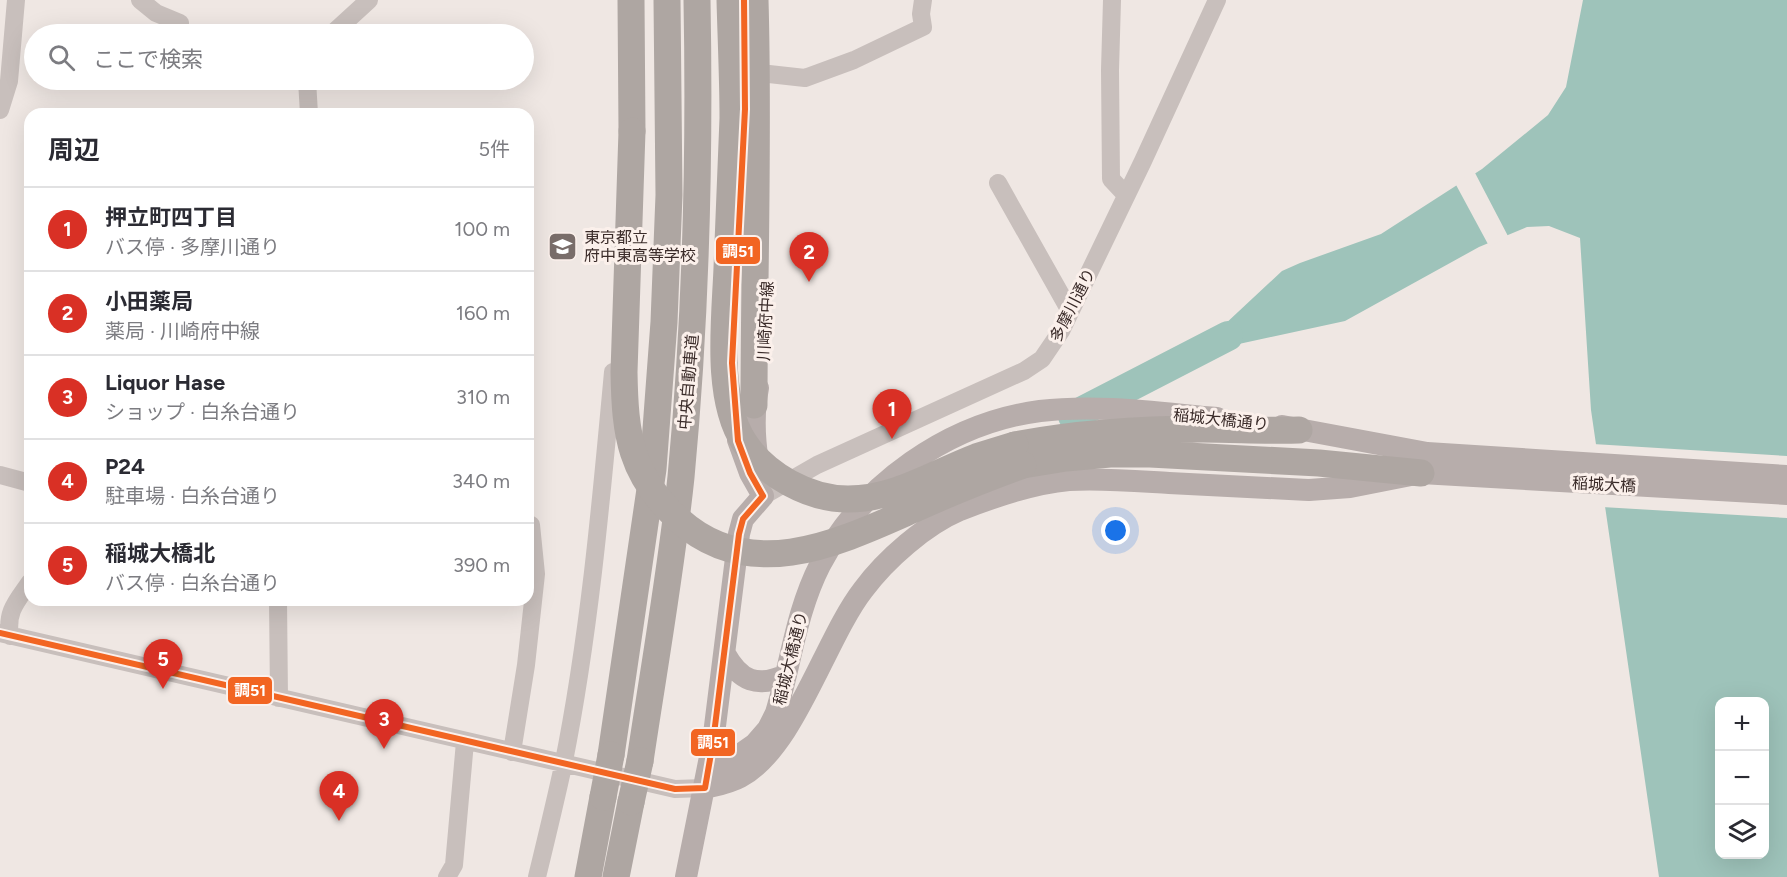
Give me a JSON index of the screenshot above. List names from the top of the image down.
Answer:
{
  "streets": {
    "highway": ["中央自動車道"],
    "main road": ["川崎府中線", "稲城大橋通り", "稲城大橋"],
    "street": ["多摩川通り"]
  },
  "crossings": [
    ["多摩川通り", "川崎府中線"],
    ["稲城大橋通り", "稲城大橋"]
  ],
  "places": {
    "school or university": ["東京都立 府中東高等学校"]
  },
  "lines": ["transit line 調51"],
  "page": {
    "search": "ここで検索",
    "heading": ["周辺", "5件"],
    "list": [
      {
        "mark": "1",
        "name": "押立町四丁目",
        "note": "バス停 · 多摩川通り",
        "value": "100 m"
      },
      {
        "mark": "2",
        "name": "小田薬局",
        "note": "薬局 · 川崎府中線",
        "value": "160 m"
      },
      {
        "mark": "3",
        "name": "Liquor Hase",
        "note": "ショップ · 白糸台通り",
        "value": "310 m"
      },
      {
        "mark": "4",
        "name": "P24",
        "note": "駐車場 · 白糸台通り",
        "value": "340 m"
      },
      {
        "mark": "5",
        "name": "稲城大橋北",
        "note": "バス停 · 白糸台通り",
        "value": "390 m"
      }
    ],
    "pins": [
      "2",
      "1",
      "5",
      "3",
      "4"
    ],
    "map_buttons": ["+", "−"]
  }
}
